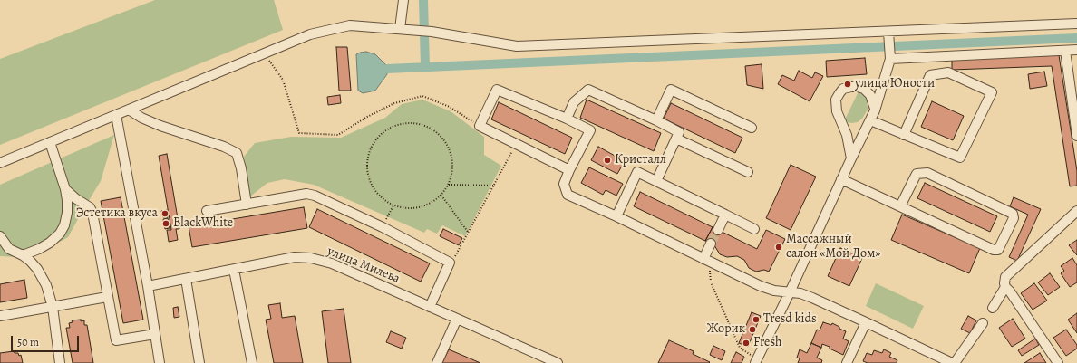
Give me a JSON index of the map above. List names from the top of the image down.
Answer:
{
  "streets": {
    "street": ["улица Милева"]
  },
  "places": [
    "улица Юности",
    "Кристалл",
    "Эстетика вкуса",
    "BlackWhite",
    "Массажный салон «Мой Дом»",
    "Tresd kids",
    "Жорик",
    "Fresh"
  ],
  "scale_bar": "50 m"
}
